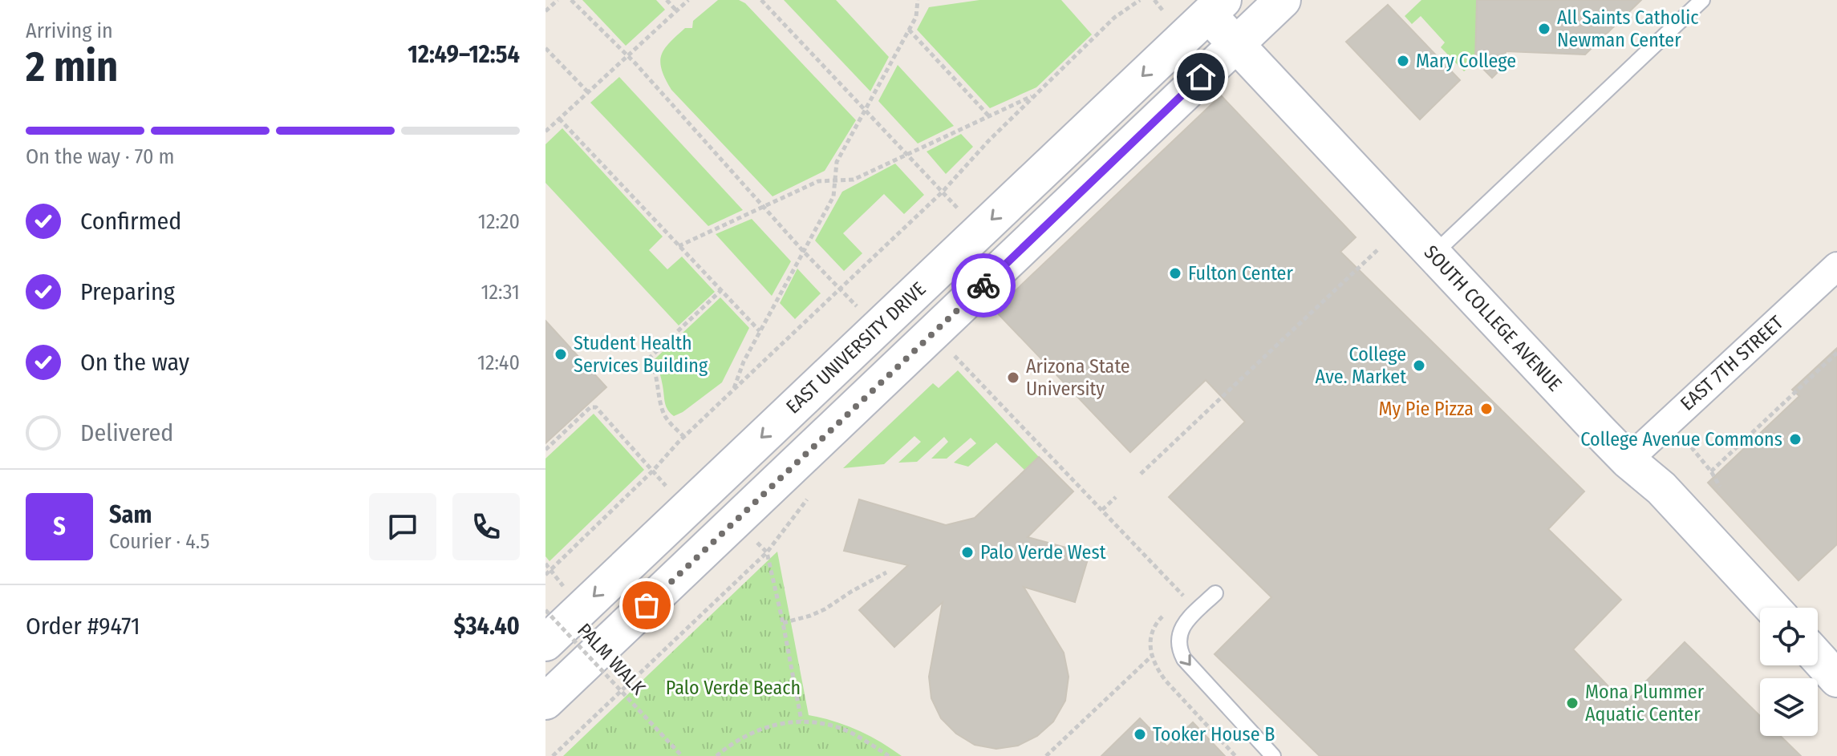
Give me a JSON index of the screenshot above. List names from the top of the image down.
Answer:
{
  "streets": {
    "main road": ["SOUTH COLLEGE AVENUE", "EAST UNIVERSITY DRIVE"],
    "street": ["EAST 7TH STREET"],
    "path": ["PALM WALK"]
  },
  "crossings": [
    ["SOUTH COLLEGE AVENUE", "EAST UNIVERSITY DRIVE"],
    ["SOUTH COLLEGE AVENUE", "EAST 7TH STREET"]
  ],
  "parks": ["Palo Verde Beach"],
  "places": [
    "All Saints Catholic Newman Center",
    "Mary College",
    "Fulton Center",
    "Student Health Services Building",
    "College Ave. Market",
    "Arizona State University",
    "My Pie Pizza",
    "College Avenue Commons",
    "Palo Verde West",
    "Mona Plummer Aquatic Center",
    "Tooker House B"
  ],
  "page": {
    "heading": ["2 min", "Arriving in", "12:49–12:54"],
    "panel": [
      "Sam",
      "Courier · 4.5",
      "Order #9471",
      "$34.40"
    ],
    "bar": "On the way · 70 m",
    "list": [
      ["Confirmed", "12:20"],
      ["Preparing", "12:31"],
      ["On the way", "12:40"],
      "Delivered"
    ],
    "round": "S"
  }
}
